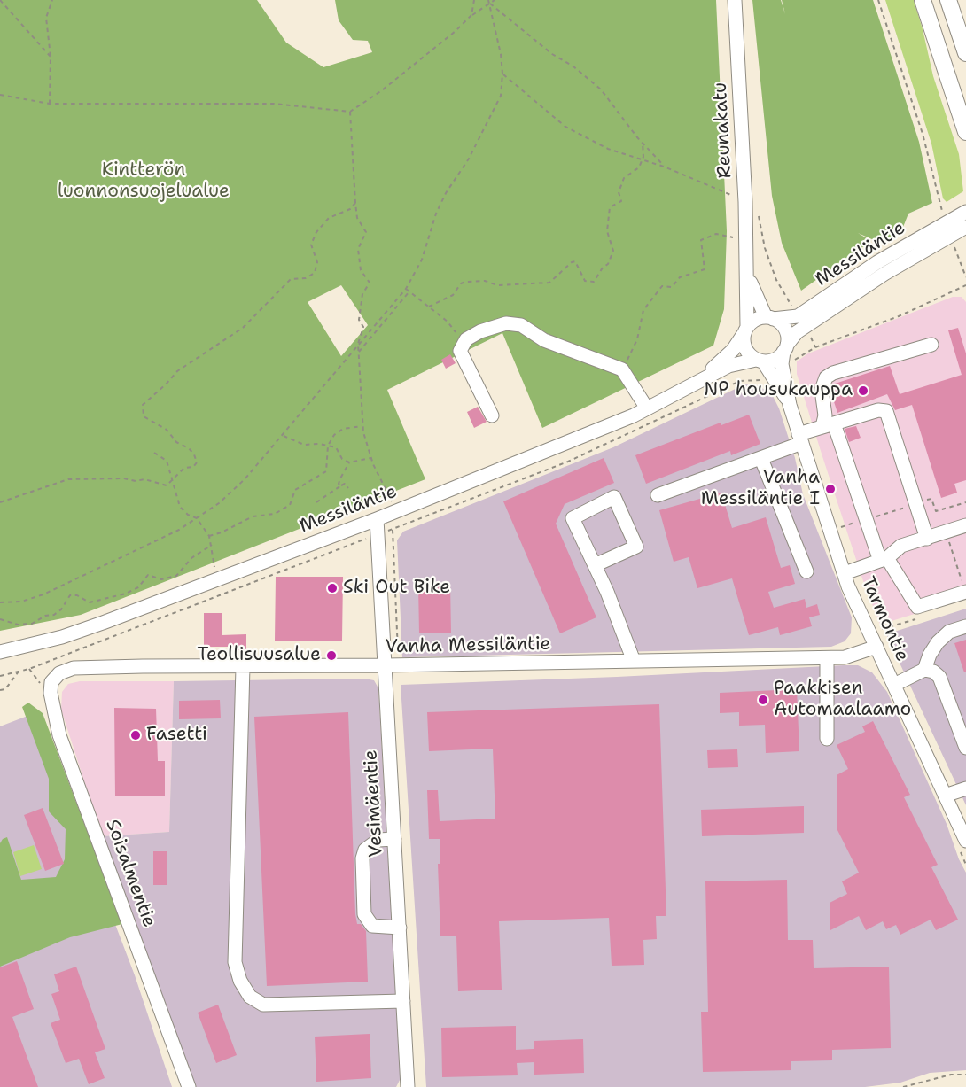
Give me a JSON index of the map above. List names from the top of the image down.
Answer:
{
  "streets": {
    "street": [
      "Reunakatu",
      "Messiläntie",
      "Tarmontie",
      "Vanha Messiläntie",
      "Vesimäentie",
      "Soisalmentie"
    ]
  },
  "crossings": [
    ["Reunakatu", "Messiläntie"],
    ["Reunakatu", "Tarmontie"],
    ["Messiläntie", "Tarmontie"],
    ["Messiläntie", "Vesimäentie"],
    ["Tarmontie", "Vanha Messiläntie"],
    ["Vanha Messiläntie", "Vesimäentie"],
    ["Vanha Messiläntie", "Soisalmentie"]
  ],
  "parks": ["Kintterön luonnonsuojelualue"],
  "places": [
    "NP housukauppa",
    "Vanha Messiläntie I",
    "Ski Out Bike",
    "Teollisuusalue",
    "Paakkisen Automaalaamo",
    "Fasetti"
  ]
}
